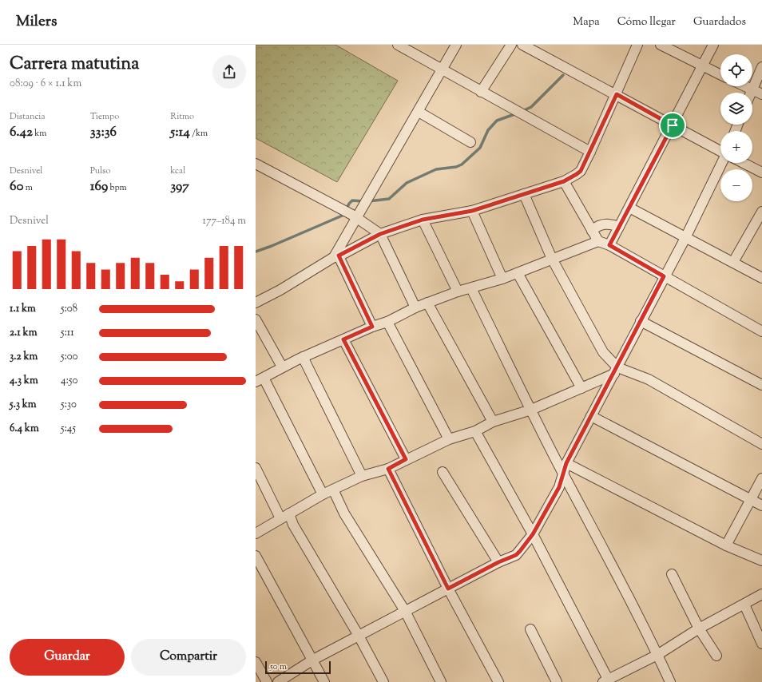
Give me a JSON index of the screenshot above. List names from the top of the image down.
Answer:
{
  "scale_bar": "50 m",
  "page": {
    "header": "Milers",
    "nav": ["Mapa", "Cómo llegar", "Guardados"],
    "heading": ["Carrera matutina", "08:09 · 6 × 1.1 km"],
    "map_buttons": ["+", "−"],
    "stats": [
      ["Distancia", "6.42 km"],
      ["Tiempo", "33:36"],
      ["Ritmo", "5:14 /km"],
      ["Desnivel", "60 m"],
      ["Pulso", "169 bpm"],
      ["kcal", "397"]
    ],
    "chart": ["Desnivel", "177–184 m"],
    "list": [
      {
        "name": "1.1 km",
        "note": "5:08"
      },
      {
        "name": "2.1 km",
        "note": "5:11"
      },
      {
        "name": "3.2 km",
        "note": "5:00"
      },
      {
        "name": "4.3 km",
        "note": "4:50"
      },
      {
        "name": "5.3 km",
        "note": "5:30"
      },
      {
        "name": "6.4 km",
        "note": "5:45"
      }
    ],
    "buttons": ["Guardar", "Compartir"],
    "scale": "50 m"
  }
}
